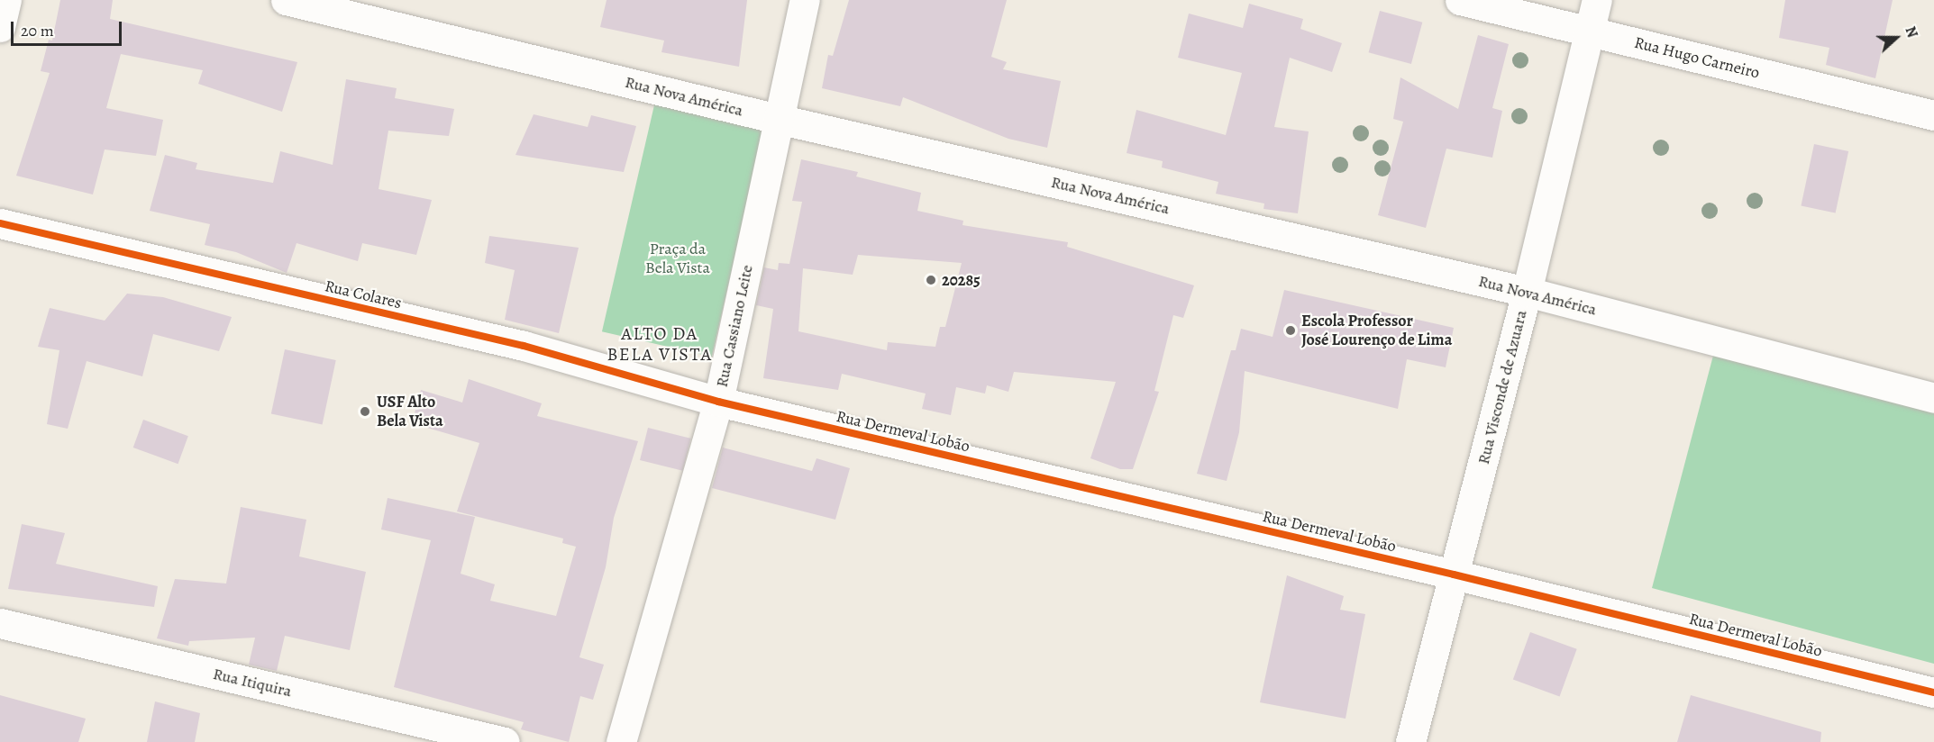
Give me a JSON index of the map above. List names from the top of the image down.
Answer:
{
  "streets": {
    "street": [
      "Rua Hugo Carneiro",
      "Rua Nova América",
      "Rua Colares",
      "Rua Cassiano Leite",
      "Rua Visconde de Azuara",
      "Rua Dermeval Lobão",
      "Rua Itiquira"
    ]
  },
  "crossings": [
    ["Rua Hugo Carneiro", "Rua Visconde de Azuara"],
    ["Rua Nova América", "Rua Cassiano Leite"],
    ["Rua Nova América", "Rua Visconde de Azuara"],
    ["Rua Colares", "Rua Cassiano Leite"],
    ["Rua Colares", "Rua Dermeval Lobão"],
    ["Rua Cassiano Leite", "Rua Dermeval Lobão"],
    ["Rua Visconde de Azuara", "Rua Dermeval Lobão"]
  ],
  "districts": ["ALTO DA BELA VISTA"],
  "parks": ["Praça da Bela Vista"],
  "places": ["20285", "Escola Professor José Lourenço de Lima", "USF Alto Bela Vista"],
  "scale_bar": "20 m",
  "north": "right"
}
